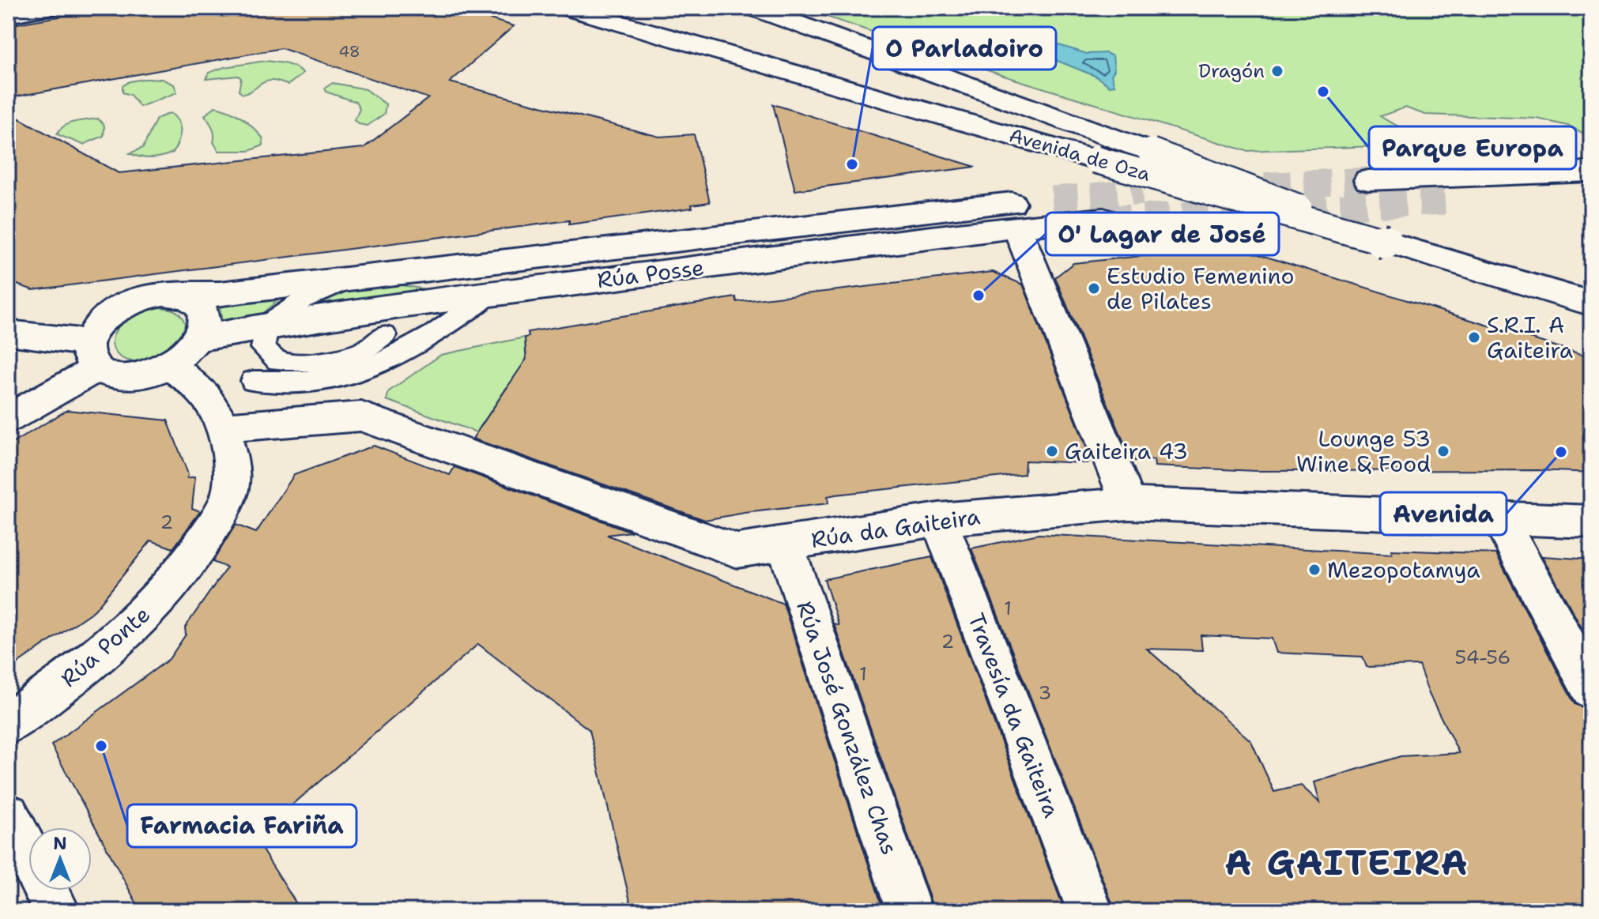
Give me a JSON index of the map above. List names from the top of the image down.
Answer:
{
  "streets": {
    "street": [
      "Avenida de Oza",
      "Rúa Posse",
      "Rúa da Gaiteira",
      "Rúa Ponte",
      "Travesía da Gaiteira",
      "Rúa José González Chas"
    ]
  },
  "crossings": [
    ["Rúa Posse", "Rúa Ponte"],
    ["Rúa da Gaiteira", "Rúa Ponte"],
    ["Rúa da Gaiteira", "Travesía da Gaiteira"],
    ["Rúa da Gaiteira", "Rúa José González Chas"]
  ],
  "districts": ["A GAITEIRA"],
  "places": [
    "Dragón",
    "Parque Europa",
    "O Parladoiro",
    "Estudio Femenino de Pilates",
    "O' Lagar de José",
    "S.R.I. A Gaiteira",
    "Gaiteira 43",
    "Lounge 53 Wine & Food",
    "Avenida",
    "Mezopotamya",
    "Farmacia Fariña"
  ],
  "house_numbers": [
    "48",
    "2",
    "1",
    "2",
    "54-56",
    "1",
    "3"
  ],
  "north": "top"
}
